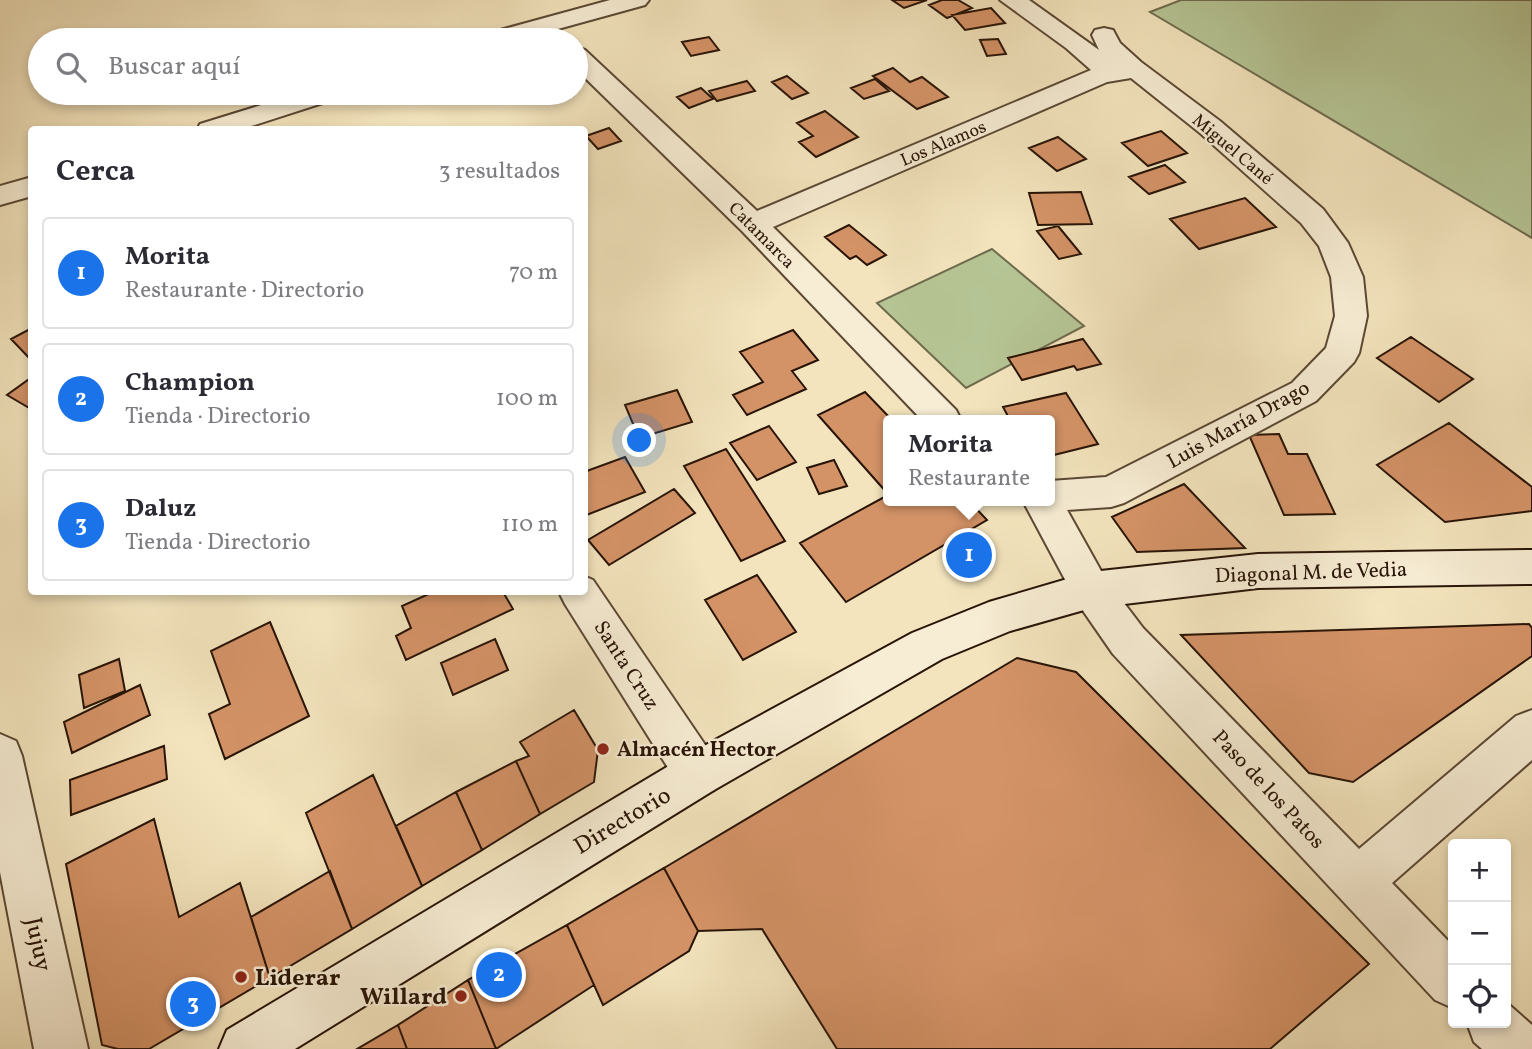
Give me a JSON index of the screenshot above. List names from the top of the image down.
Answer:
{
  "streets": {
    "street": [
      "Los Alamos",
      "Miguel Cané",
      "Catamarca",
      "Luis María Drago",
      "Diagonal M. de Vedia",
      "Santa Cruz",
      "Paso de los Patos",
      "Directorio",
      "Jujuy"
    ]
  },
  "crossings": [
    ["Los Alamos", "Miguel Cané"],
    ["Los Alamos", "Catamarca"],
    ["Miguel Cané", "Luis María Drago"],
    ["Diagonal M. de Vedia", "Paso de los Patos"],
    ["Diagonal M. de Vedia", "Directorio"],
    ["Santa Cruz", "Directorio"],
    ["Paso de los Patos", "Directorio"]
  ],
  "places": ["Almacén Hector", "Liderar", "Willard"],
  "page": {
    "search": "Buscar aquí",
    "heading": ["Cerca", "3 resultados"],
    "list": [
      {
        "mark": "1",
        "name": "Morita",
        "note": "Restaurante · Directorio",
        "value": "70 m"
      },
      {
        "mark": "2",
        "name": "Champion",
        "note": "Tienda · Directorio",
        "value": "100 m"
      },
      {
        "mark": "3",
        "name": "Daluz",
        "note": "Tienda · Directorio",
        "value": "110 m"
      }
    ],
    "popup": ["Morita", "Restaurante"],
    "pins": ["1", "2", "3"],
    "map_buttons": ["+", "−"]
  }
}
